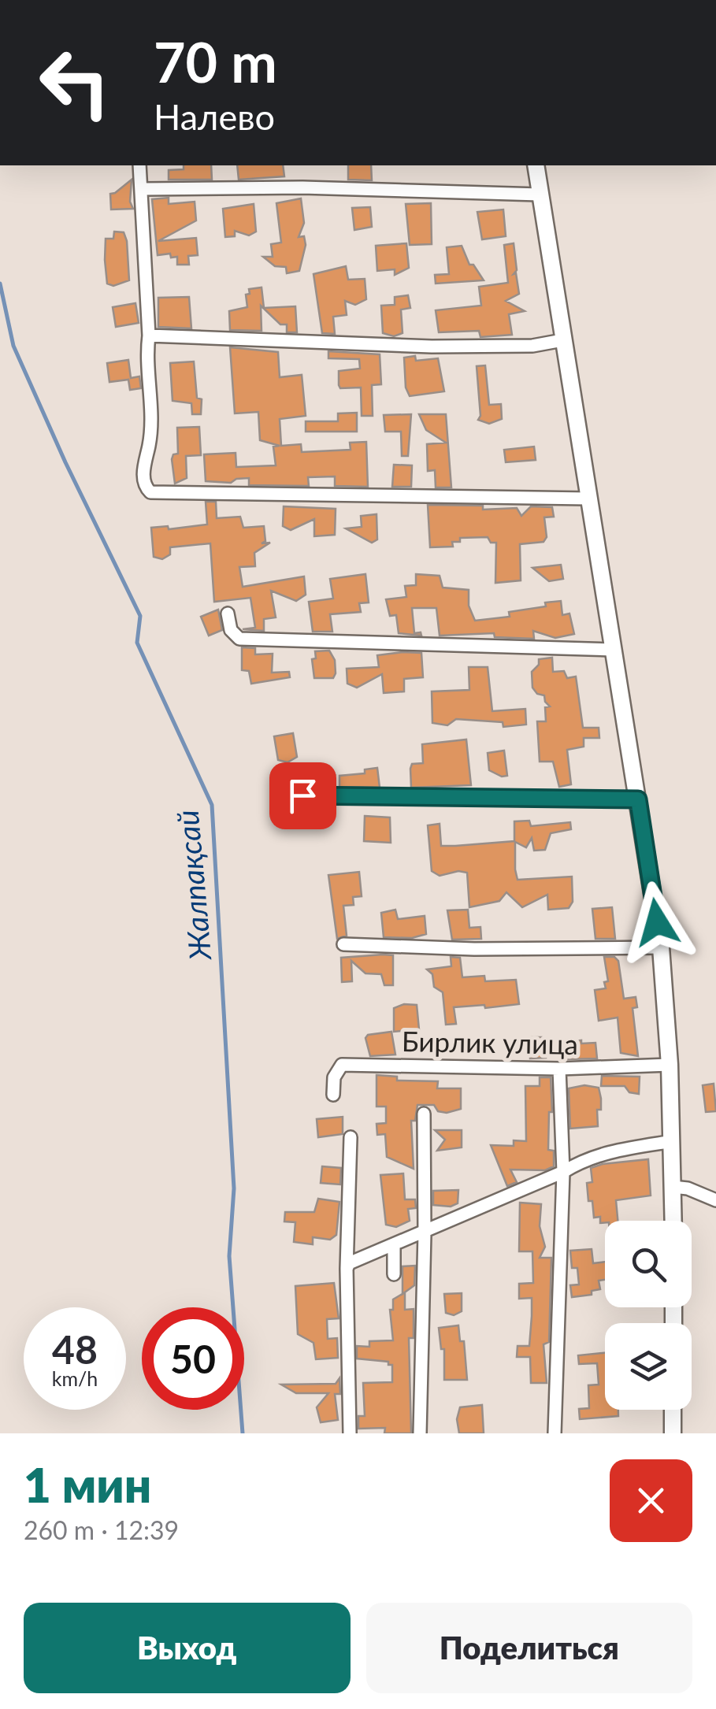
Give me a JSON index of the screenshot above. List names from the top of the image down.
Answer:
{
  "streets": {
    "street": ["Бирлик улица"]
  },
  "water": ["Жалпақсай"],
  "page": {
    "turn": ["70 m", "Налево"],
    "speed": "48 km/h",
    "limit": "50",
    "heading": ["1 мин", "260 m · 12:39"],
    "buttons": ["Выход", "Поделиться"]
  }
}
